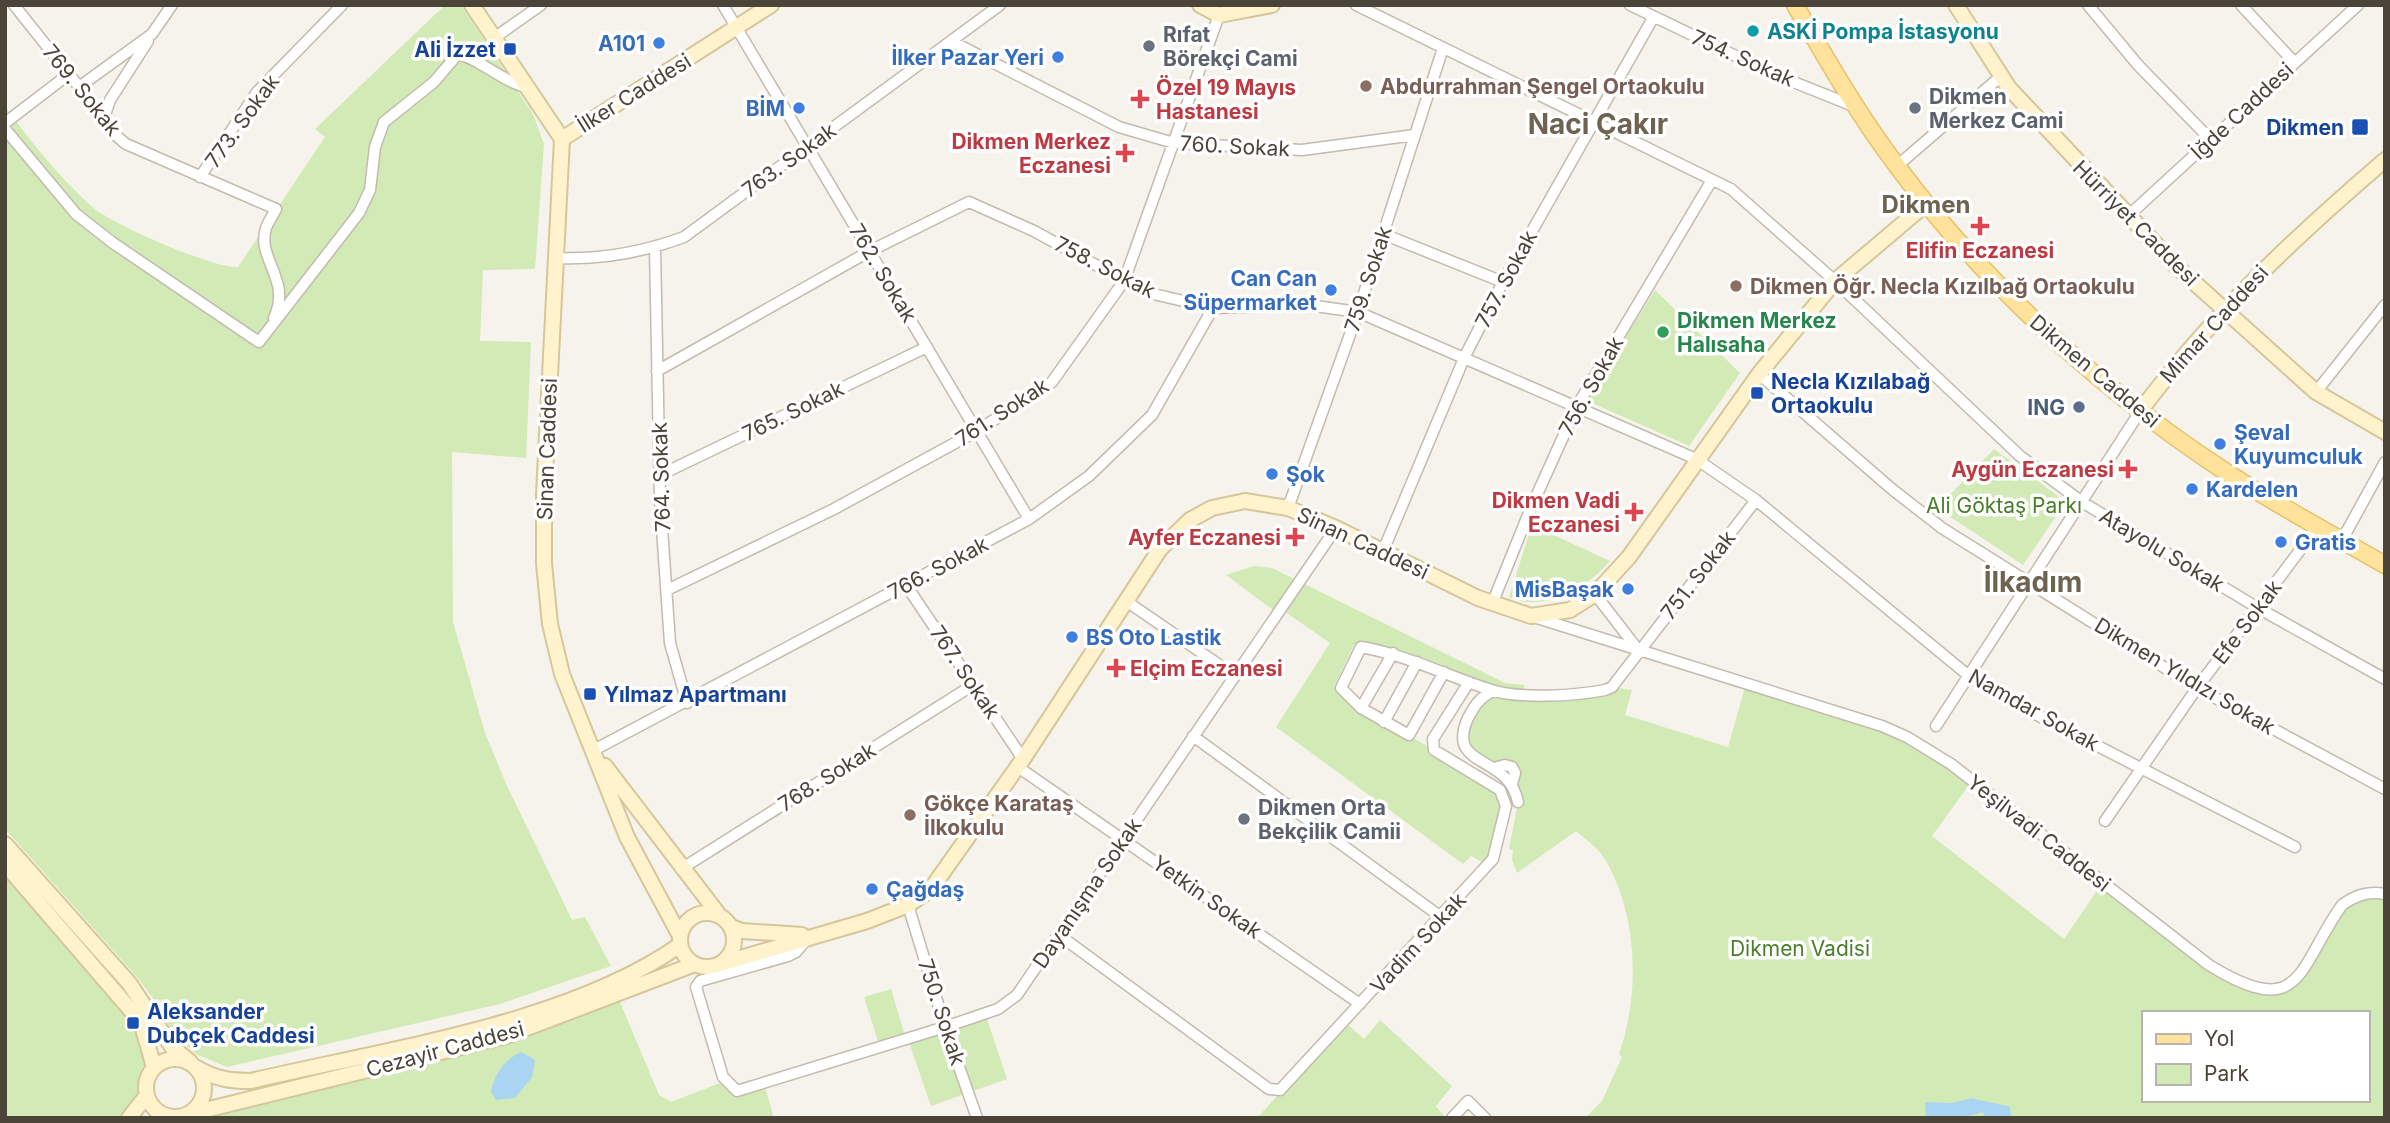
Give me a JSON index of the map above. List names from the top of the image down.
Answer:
{
  "streets": {
    "main road": [
      "İlker Caddesi",
      "Hürriyet Caddesi",
      "Mimar Caddesi",
      "Dikmen Caddesi",
      "Sinan Caddesi",
      "Cezayir Caddesi"
    ],
    "street": [
      "754. Sokak",
      "769. Sokak",
      "İğde Caddesi",
      "773. Sokak",
      "760. Sokak",
      "763. Sokak",
      "758. Sokak",
      "762. Sokak",
      "759. Sokak",
      "757. Sokak",
      "756. Sokak",
      "765. Sokak",
      "761. Sokak",
      "764. Sokak",
      "Atayolu Sokak",
      "766. Sokak",
      "751. Sokak",
      "Efe Sokak",
      "767. Sokak",
      "Dikmen Yıldızı Sokak",
      "Namdar Sokak",
      "768. Sokak",
      "Yeşilvadi Caddesi",
      "Dayanışma Sokak",
      "Yetkin Sokak",
      "Vadim Sokak",
      "750. Sokak"
    ]
  },
  "crossings": [
    ["754. Sokak", "757. Sokak"],
    ["754. Sokak", "Dikmen Caddesi"],
    ["769. Sokak", "773. Sokak"],
    ["İlker Caddesi", "762. Sokak"],
    ["İlker Caddesi", "Sinan Caddesi"],
    ["İğde Caddesi", "Hürriyet Caddesi"],
    ["760. Sokak", "763. Sokak"],
    ["760. Sokak", "759. Sokak"],
    ["760. Sokak", "761. Sokak"],
    ["763. Sokak", "762. Sokak"],
    ["763. Sokak", "Sinan Caddesi"],
    ["763. Sokak", "764. Sokak"],
    ["Hürriyet Caddesi", "Mimar Caddesi"],
    ["758. Sokak", "762. Sokak"],
    ["758. Sokak", "759. Sokak"],
    ["758. Sokak", "757. Sokak"],
    ["758. Sokak", "756. Sokak"],
    ["758. Sokak", "761. Sokak"],
    ["758. Sokak", "Sinan Caddesi"],
    ["758. Sokak", "764. Sokak"],
    ["758. Sokak", "766. Sokak"],
    ["758. Sokak", "Namdar Sokak"],
    ["762. Sokak", "765. Sokak"],
    ["762. Sokak", "761. Sokak"],
    ["762. Sokak", "766. Sokak"],
    ["759. Sokak", "Sinan Caddesi"],
    ["759. Sokak", "Atayolu Sokak"],
    ["757. Sokak", "Sinan Caddesi"],
    ["757. Sokak", "Atayolu Sokak"],
    ["Mimar Caddesi", "Dikmen Caddesi"],
    ["Mimar Caddesi", "Atayolu Sokak"],
    ["Mimar Caddesi", "Dikmen Yıldızı Sokak"],
    ["Mimar Caddesi", "Namdar Sokak"],
    ["Dikmen Caddesi", "Sinan Caddesi"],
    ["Dikmen Caddesi", "Efe Sokak"],
    ["756. Sokak", "Sinan Caddesi"],
    ["756. Sokak", "Atayolu Sokak"],
    ["765. Sokak", "764. Sokak"],
    ["761. Sokak", "764. Sokak"],
    ["Sinan Caddesi", "Atayolu Sokak"],
    ["Sinan Caddesi", "766. Sokak"],
    ["Sinan Caddesi", "767. Sokak"],
    ["Sinan Caddesi", "Dikmen Yıldızı Sokak"],
    ["Sinan Caddesi", "Namdar Sokak"],
    ["Sinan Caddesi", "768. Sokak"],
    ["Sinan Caddesi", "Yeşilvadi Caddesi"],
    ["Sinan Caddesi", "Dayanışma Sokak"],
    ["Sinan Caddesi", "Yetkin Sokak"],
    ["Sinan Caddesi", "750. Sokak"],
    ["Sinan Caddesi", "Cezayir Caddesi"],
    ["764. Sokak", "766. Sokak"],
    ["Atayolu Sokak", "Efe Sokak"],
    ["766. Sokak", "767. Sokak"],
    ["751. Sokak", "Namdar Sokak"],
    ["751. Sokak", "Yeşilvadi Caddesi"],
    ["751. Sokak", "Vadim Sokak"],
    ["Efe Sokak", "Dikmen Yıldızı Sokak"],
    ["Efe Sokak", "Namdar Sokak"],
    ["767. Sokak", "768. Sokak"],
    ["767. Sokak", "Yetkin Sokak"],
    ["Dayanışma Sokak", "Yetkin Sokak"],
    ["Dayanışma Sokak", "Vadim Sokak"],
    ["Dayanışma Sokak", "750. Sokak"],
    ["Yetkin Sokak", "Vadim Sokak"]
  ],
  "districts": ["Naci Çakır", "Dikmen", "İlkadım"],
  "parks": ["Ali Göktaş Parkı", "Dikmen Vadisi"],
  "places": {
    "other": [
      "ASKİ Pompa İstasyonu",
      "A101",
      "Rıfat Börekçi Cami",
      "İlker Pazar Yeri",
      "Abdurrahman Şengel Ortaokulu",
      "BİM",
      "Dikmen Merkez Cami",
      "Dikmen Öğr. Necla Kızılbağ Ortaokulu",
      "Can Can Süpermarket",
      "Dikmen Merkez Halısaha",
      "ING",
      "Şeval Kuyumculuk",
      "Şok",
      "Kardelen",
      "Gratis",
      "MisBaşak",
      "BS Oto Lastik",
      "Gökçe Karataş İlkokulu",
      "Dikmen Orta Bekçilik Camii",
      "Çağdaş"
    ],
    "transit": [
      "Ali İzzet",
      "Dikmen",
      "Necla Kızılabağ Ortaokulu",
      "Yılmaz Apartmanı",
      "Aleksander Dubçek Caddesi"
    ],
    "health": [
      "Özel 19 Mayıs Hastanesi",
      "Dikmen Merkez Eczanesi",
      "Elifin Eczanesi",
      "Aygün Eczanesi",
      "Dikmen Vadi Eczanesi",
      "Ayfer Eczanesi",
      "Elçim Eczanesi"
    ]
  },
  "legend": ["Yol", "Park"]
}
